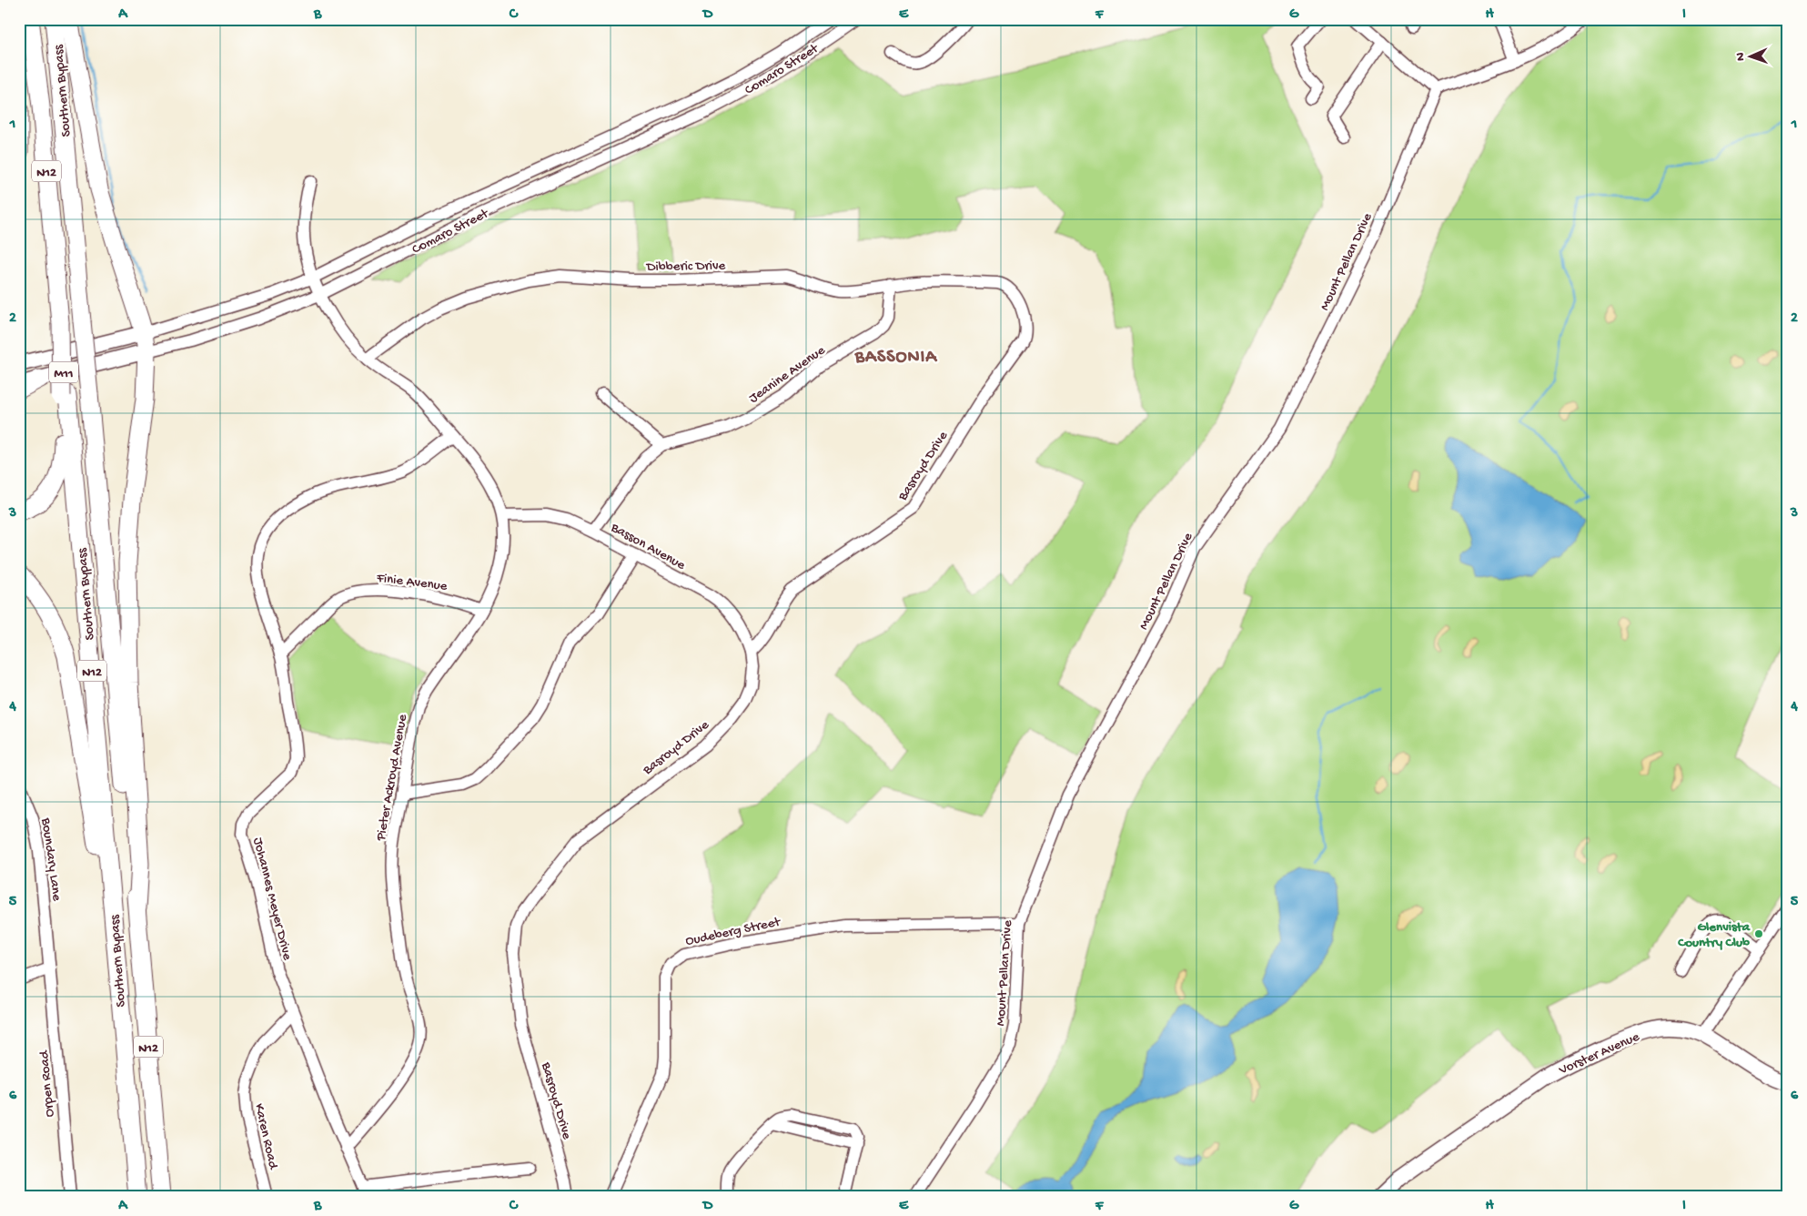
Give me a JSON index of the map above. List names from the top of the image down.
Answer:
{
  "streets": {
    "highway": ["Southern Bypass", "N12"],
    "main road": ["Comaro Street", "M11", "Vorster Avenue"],
    "street": [
      "Mount Pellan Drive",
      "Dibberic Drive",
      "Jeanine Avenue",
      "Basroyd Drive",
      "Basson Avenue",
      "Finie Avenue",
      "Pieter Ackroyd Avenue",
      "Boundary Lane",
      "Johannes Meyer Drive",
      "Oudeberg Street",
      "Orpen Road",
      "Karen Road"
    ]
  },
  "crossings": [
    ["Comaro Street", "Pieter Ackroyd Avenue"],
    ["Mount Pellan Drive", "Oudeberg Street"],
    ["Dibberic Drive", "Jeanine Avenue"],
    ["Dibberic Drive", "Basroyd Drive"],
    ["Dibberic Drive", "Pieter Ackroyd Avenue"],
    ["Jeanine Avenue", "Basson Avenue"],
    ["Basroyd Drive", "Basson Avenue"],
    ["Basson Avenue", "Pieter Ackroyd Avenue"],
    ["Finie Avenue", "Pieter Ackroyd Avenue"],
    ["Finie Avenue", "Johannes Meyer Drive"],
    ["Pieter Ackroyd Avenue", "Johannes Meyer Drive"],
    ["Boundary Lane", "Orpen Road"],
    ["Johannes Meyer Drive", "Karen Road"]
  ],
  "districts": ["BASSONIA"],
  "places": ["Glenvista Country Club"],
  "north": "left",
  "grid": {
    "columns": [
      "A",
      "B",
      "C",
      "D",
      "E",
      "F",
      "G",
      "H",
      "I"
    ],
    "rows": [
      "1",
      "2",
      "3",
      "4",
      "5",
      "6"
    ]
  }
}
